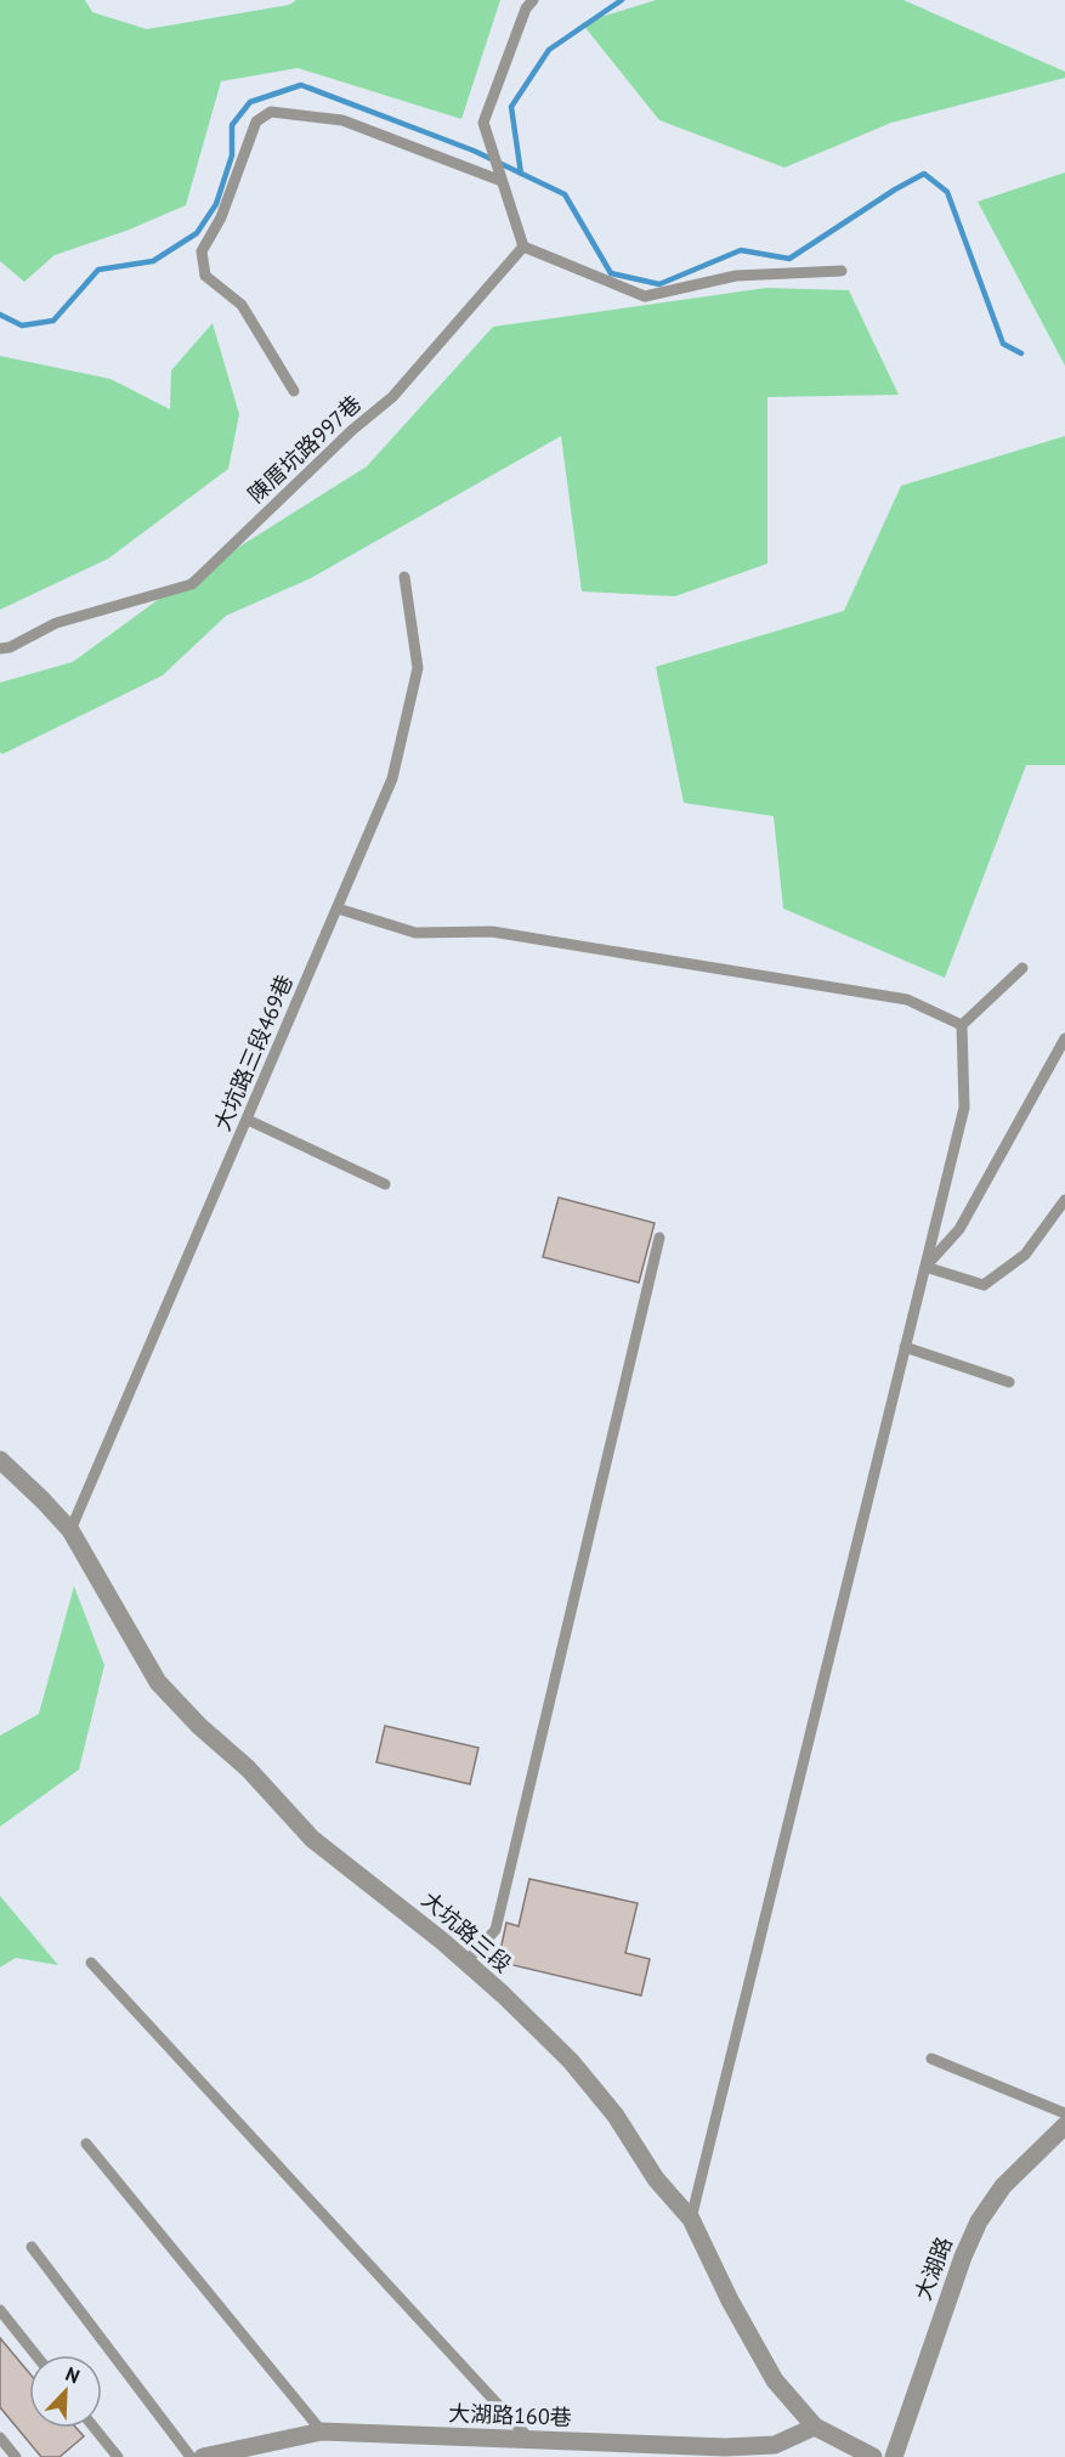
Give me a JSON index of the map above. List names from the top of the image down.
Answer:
{
  "streets": {
    "street": ["大坑路三段", "大湖路", "大湖路160巷"],
    "lane": ["陳厝坑路997巷", "大坑路三段469巷"]
  },
  "crossings": [
    ["大坑路三段469巷", "大坑路三段"],
    ["大坑路三段", "大湖路160巷"]
  ],
  "north": "top right"
}
